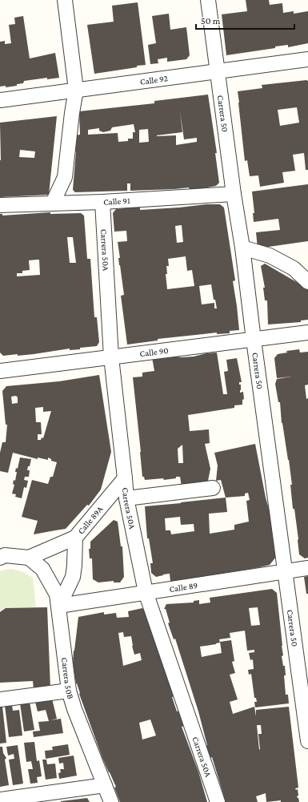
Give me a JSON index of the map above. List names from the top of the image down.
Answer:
{
  "streets": {
    "street": [
      "Calle 92",
      "Carrera 50",
      "Calle 91",
      "Carrera 50A",
      "Calle 90",
      "Calle 89A",
      "Calle 89",
      "Carrera 50B"
    ]
  },
  "crossings": [
    ["Calle 92", "Carrera 50"],
    ["Carrera 50", "Calle 91"],
    ["Carrera 50", "Calle 90"],
    ["Carrera 50", "Calle 89"],
    ["Calle 91", "Carrera 50A"],
    ["Carrera 50A", "Calle 90"],
    ["Carrera 50A", "Calle 89A"],
    ["Carrera 50A", "Calle 89"],
    ["Calle 89A", "Carrera 50B"],
    ["Calle 89", "Carrera 50B"]
  ],
  "scale_bar": "50 m"
}
